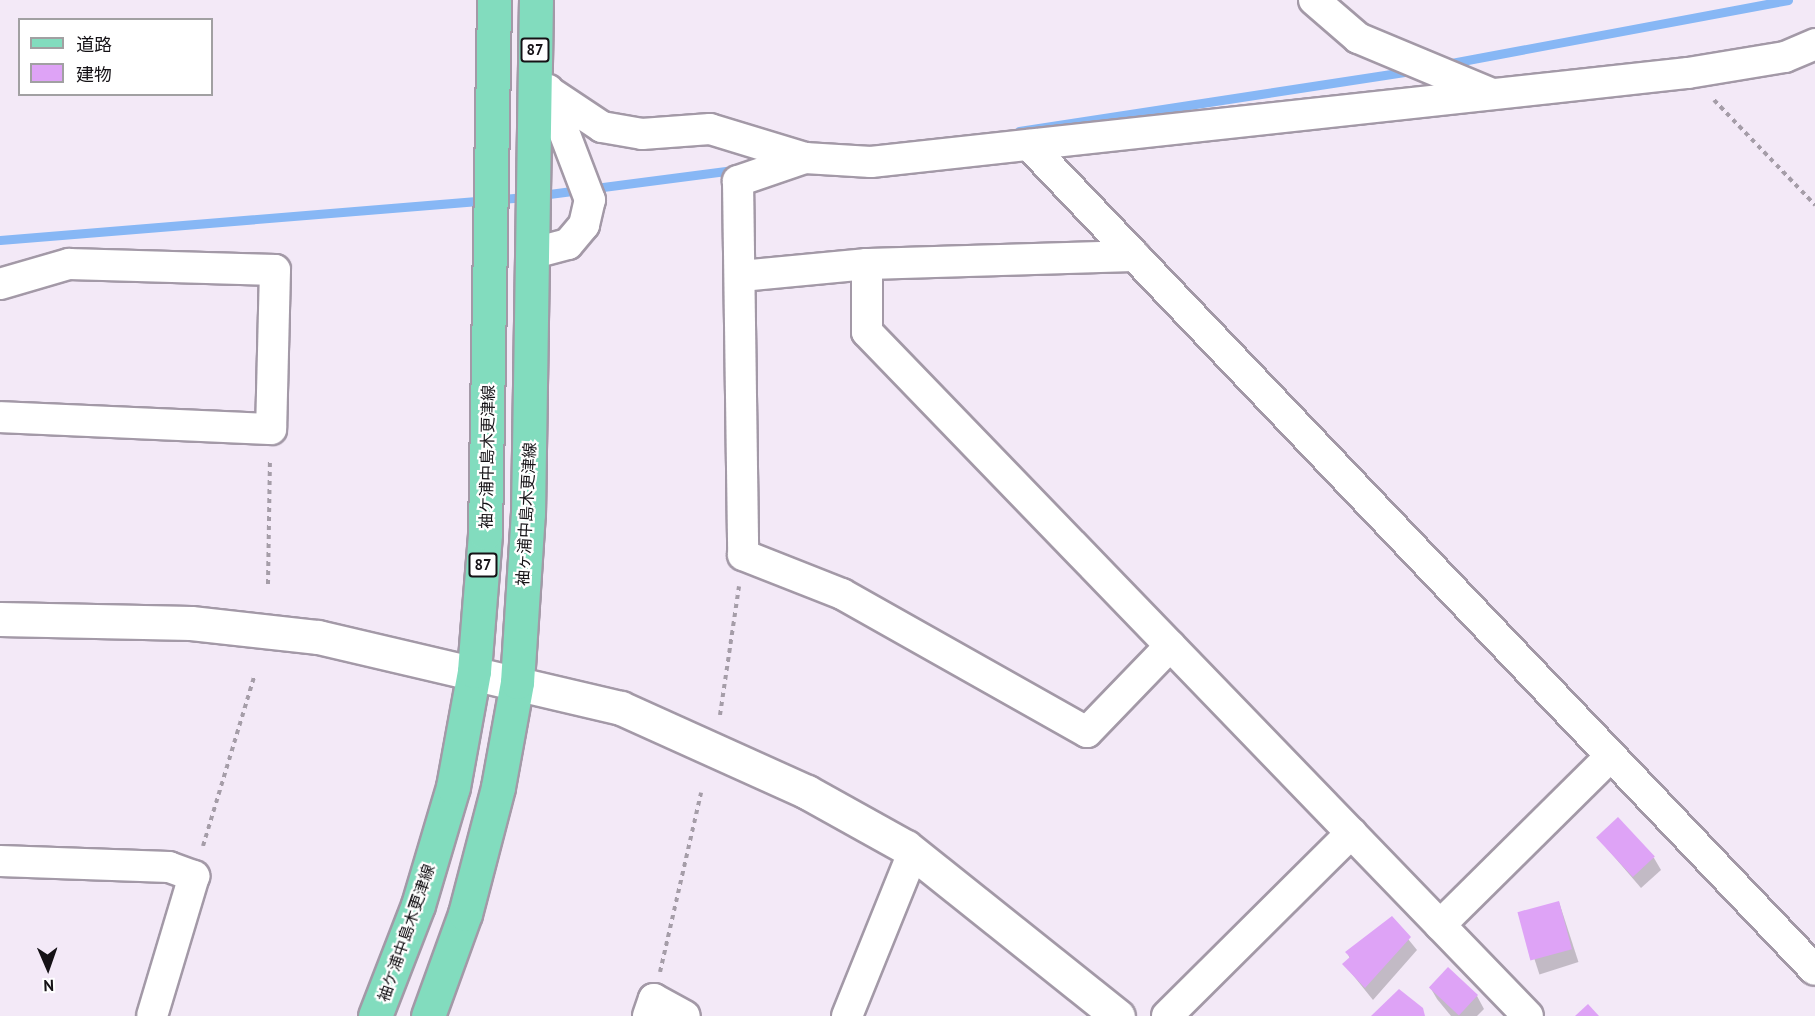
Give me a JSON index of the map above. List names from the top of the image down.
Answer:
{
  "streets": {
    "main road": ["87", "袖ケ浦中島木更津線", "袖ヶ浦中島木更津線"]
  },
  "legend": ["道路", "建物"],
  "north": "bottom"
}
